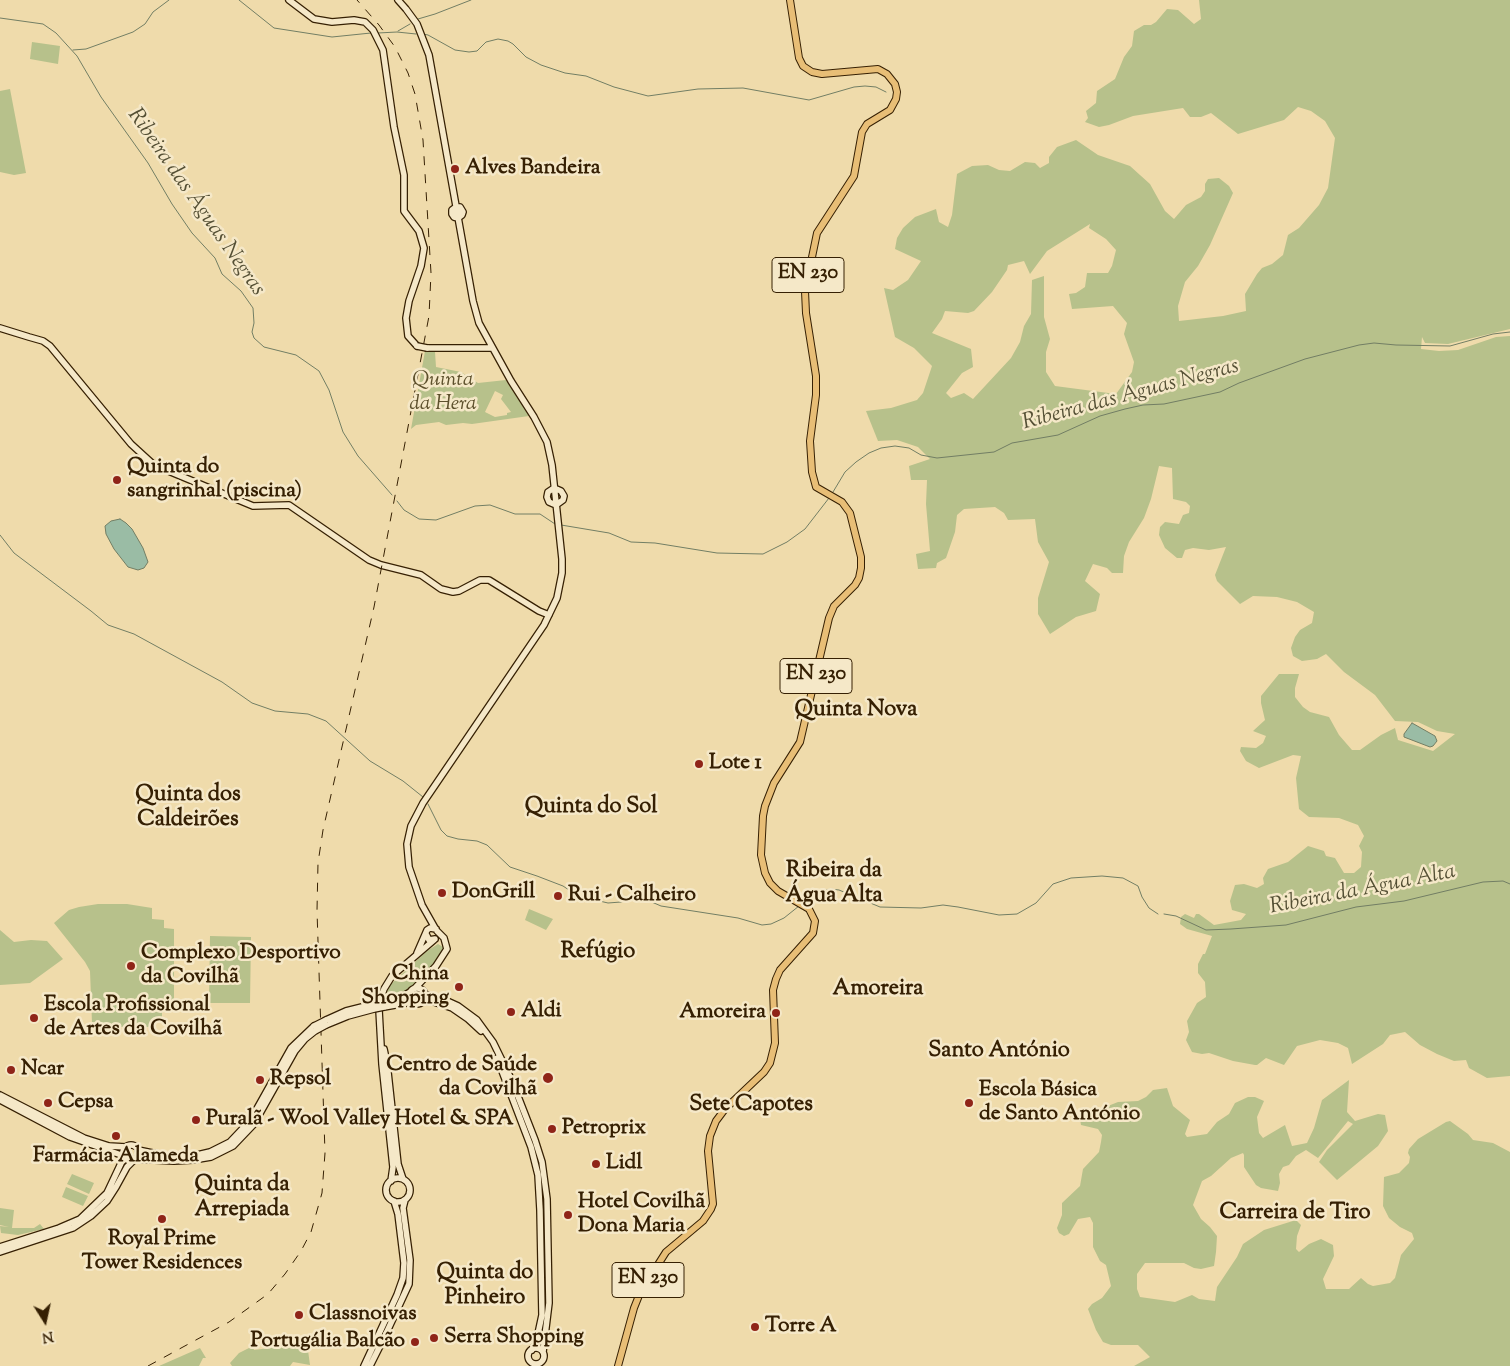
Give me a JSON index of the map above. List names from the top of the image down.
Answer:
{
  "streets": {
    "main road": ["EN 230"]
  },
  "districts": [
    "Quinta Nova",
    "Quinta dos Caldeirões",
    "Quinta do Sol",
    "Ribeira da Água Alta",
    "Refúgio",
    "Amoreira",
    "Santo António",
    "Sete Capotes",
    "Quinta da Arrepiada",
    "Carreira de Tiro",
    "Quinta do Pinheiro"
  ],
  "water": ["Ribeira das Águas Negras", "Ribeira da Água Alta"],
  "parks": ["Quinta da Hera"],
  "places": [
    "Alves Bandeira",
    "Quinta do sangrinhal (piscina)",
    "Lote 1",
    "DonGrill",
    "Rui - Calheiro",
    "Complexo Desportivo da Covilhã",
    "China Shopping",
    "Aldi",
    "Amoreira",
    "Escola Profissional de Artes da Covilhã",
    "Ncar",
    "Centro de Saúde da Covilhã",
    "Repsol",
    "Cepsa",
    "Escola Básica de Santo António",
    "Puralã - Wool Valley Hotel & SPA",
    "Petroprix",
    "Farmácia Alameda",
    "Lidl",
    "Hotel Covilhã Dona Maria",
    "Royal Prime Tower Residences",
    "Classnoivas",
    "Torre A",
    "Serra Shopping",
    "Portugália Balcão"
  ],
  "north": "bottom"
}
